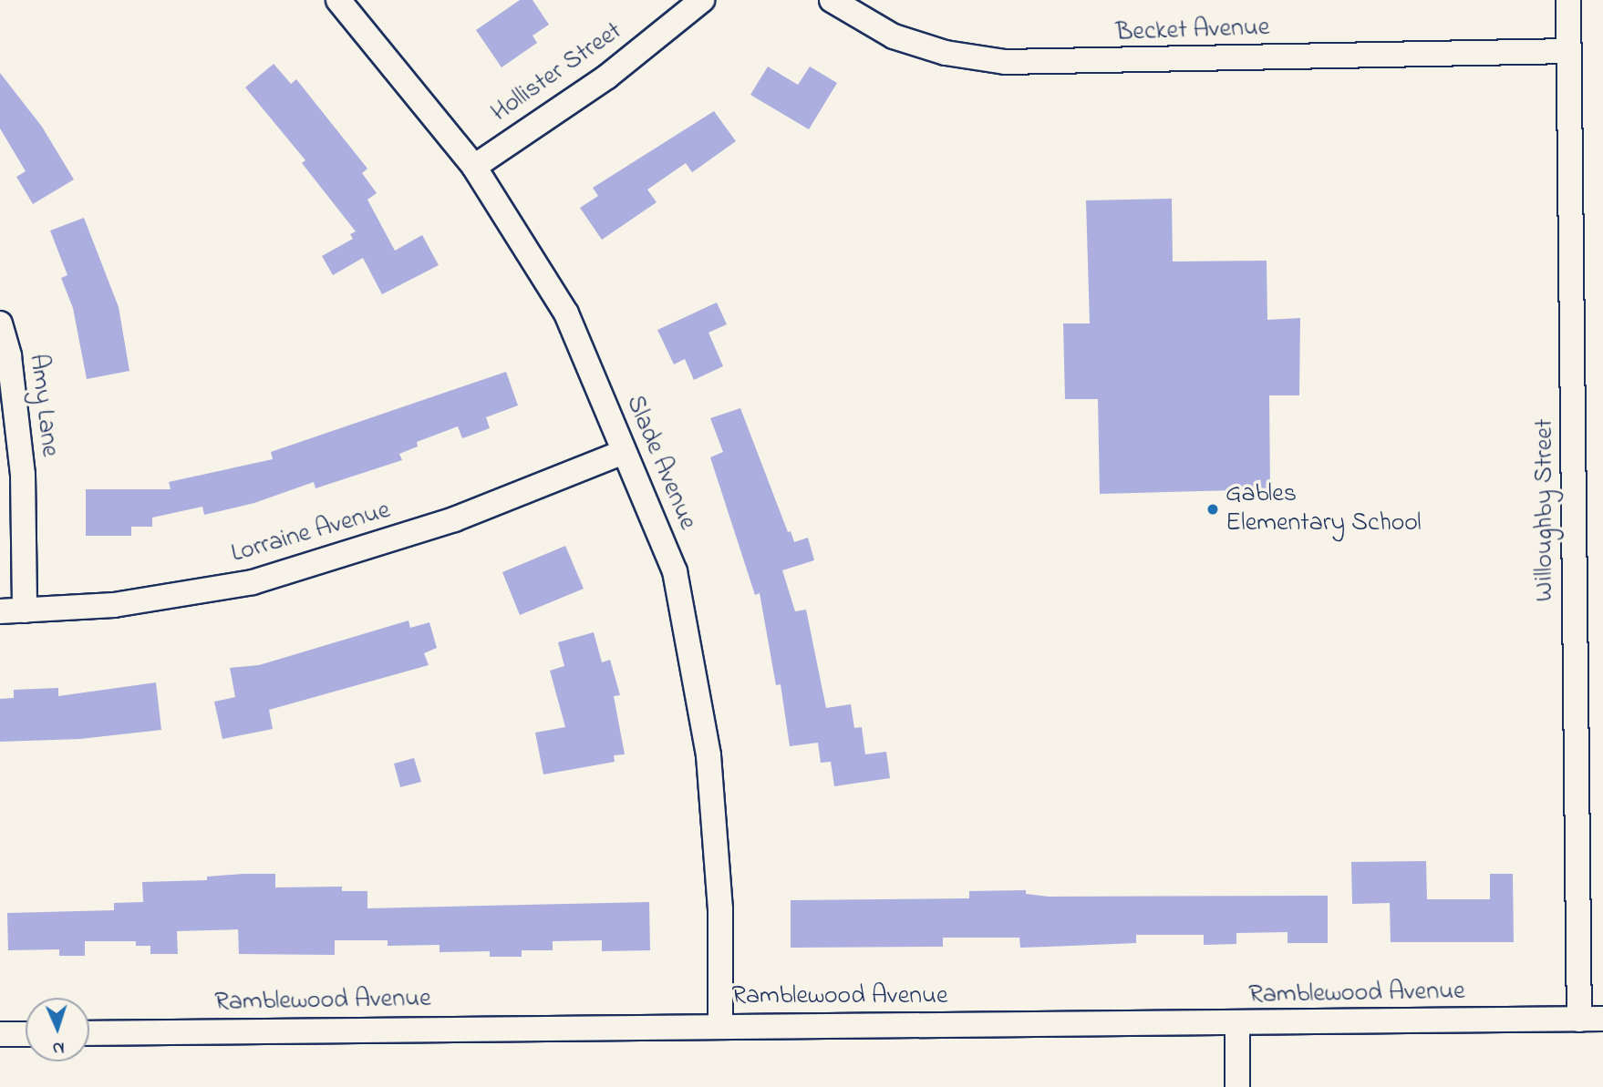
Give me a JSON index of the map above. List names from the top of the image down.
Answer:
{
  "streets": {
    "street": [
      "Becket Avenue",
      "Hollister Street",
      "Amy Lane",
      "Slade Avenue",
      "Willoughby Street",
      "Lorraine Avenue",
      "Ramblewood Avenue"
    ]
  },
  "crossings": [
    ["Becket Avenue", "Willoughby Street"],
    ["Hollister Street", "Slade Avenue"],
    ["Amy Lane", "Lorraine Avenue"],
    ["Slade Avenue", "Lorraine Avenue"],
    ["Slade Avenue", "Ramblewood Avenue"],
    ["Willoughby Street", "Ramblewood Avenue"]
  ],
  "places": ["Gables Elementary School"],
  "north": "bottom"
}
